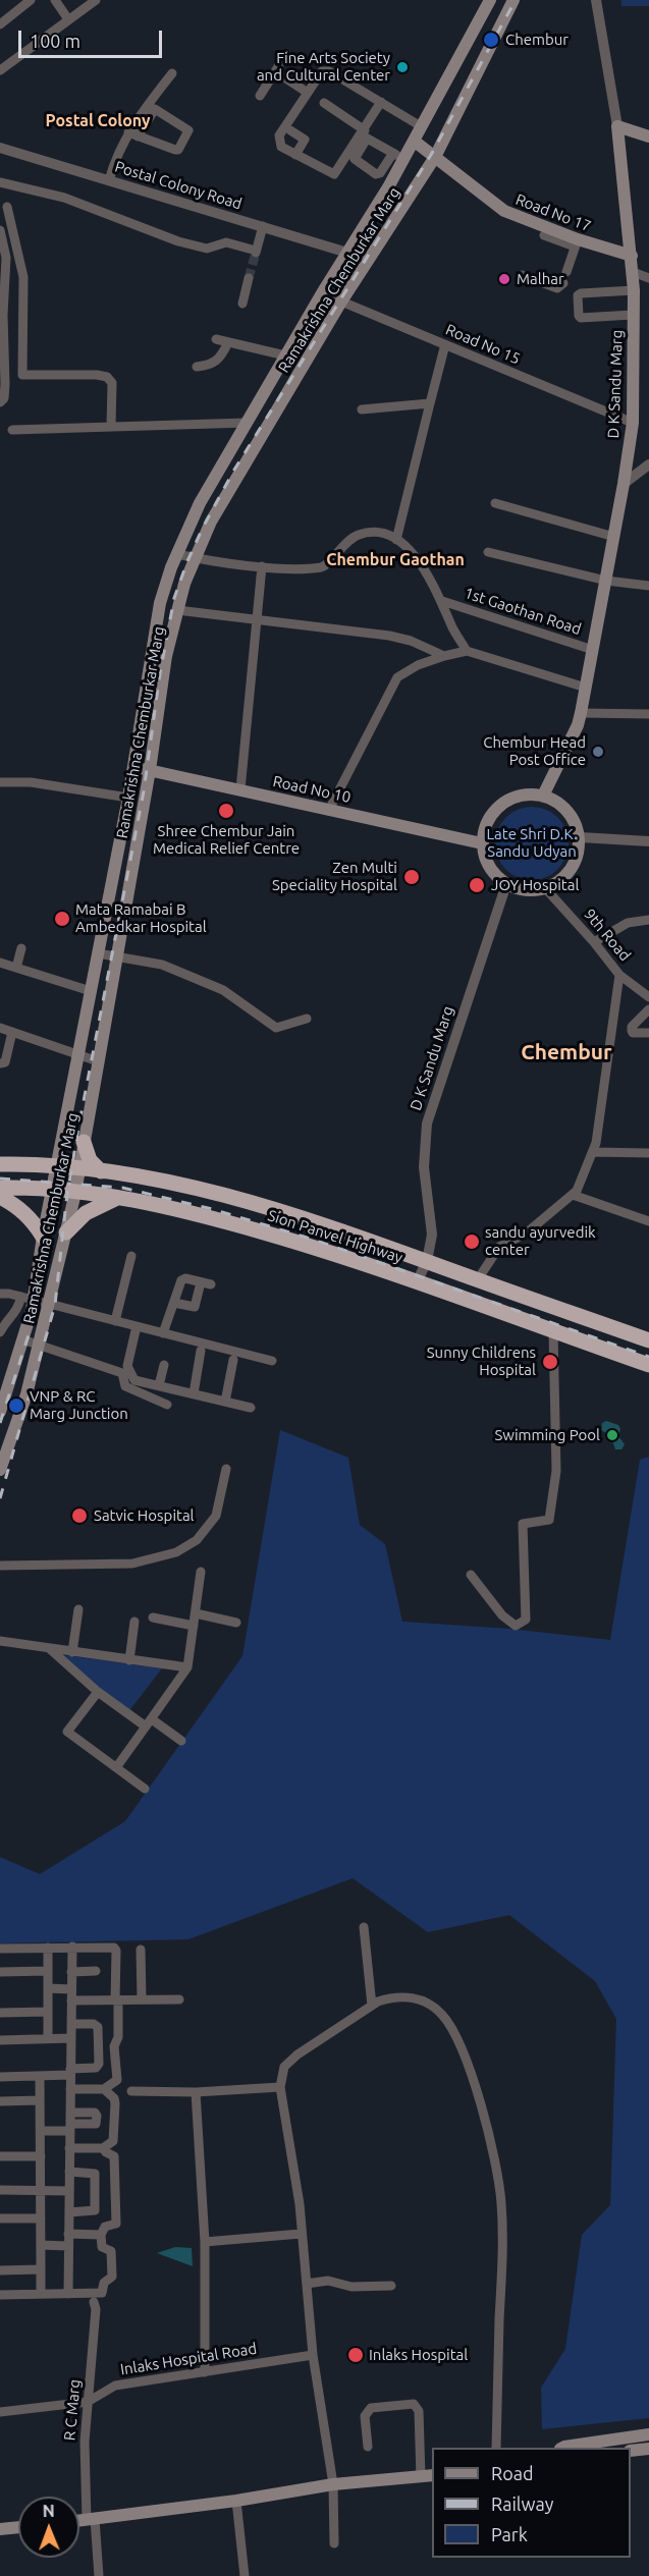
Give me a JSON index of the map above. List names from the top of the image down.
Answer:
{
  "streets": {
    "highway": ["Sion Panvel Highway"],
    "main road": [
      "Road No 17",
      "Ramakrishna Chemburkar Marg",
      "D K Sandu Marg",
      "Road No 10"
    ],
    "street": [
      "Postal Colony Road",
      "Road No 15",
      "1st Gaothan Road",
      "9th Road",
      "Inlaks Hospital Road",
      "R C Marg"
    ]
  },
  "crossings": [
    ["Postal Colony Road", "Ramakrishna Chemburkar Marg"],
    ["Road No 17", "Ramakrishna Chemburkar Marg"],
    ["Road No 17", "D K Sandu Marg"],
    ["Ramakrishna Chemburkar Marg", "Road No 15"],
    ["Ramakrishna Chemburkar Marg", "Road No 10"],
    ["Ramakrishna Chemburkar Marg", "Sion Panvel Highway"],
    ["Road No 15", "D K Sandu Marg"],
    ["D K Sandu Marg", "1st Gaothan Road"],
    ["D K Sandu Marg", "Road No 10"],
    ["D K Sandu Marg", "9th Road"],
    ["D K Sandu Marg", "Sion Panvel Highway"],
    ["Road No 10", "9th Road"],
    ["Inlaks Hospital Road", "R C Marg"]
  ],
  "districts": ["Postal Colony", "Chembur Gaothan", "Chembur"],
  "parks": ["Late Shri D.K. Sandu Udyan"],
  "places": [
    "Chembur",
    "Fine Arts Society and Cultural Center",
    "Malhar",
    "Chembur Head Post Office",
    "Shree Chembur Jain Medical Relief Centre",
    "Zen Multi Speciality Hospital",
    "JOY Hospital",
    "Mata Ramabai B Ambedkar Hospital",
    "sandu ayurvedik center",
    "Sunny Childrens Hospital",
    "VNP & RC Marg Junction",
    "Swimming Pool",
    "Satvic Hospital",
    "Inlaks Hospital"
  ],
  "legend": ["Road", "Railway", "Park"],
  "scale_bar": "100 m",
  "north": "top"
}
